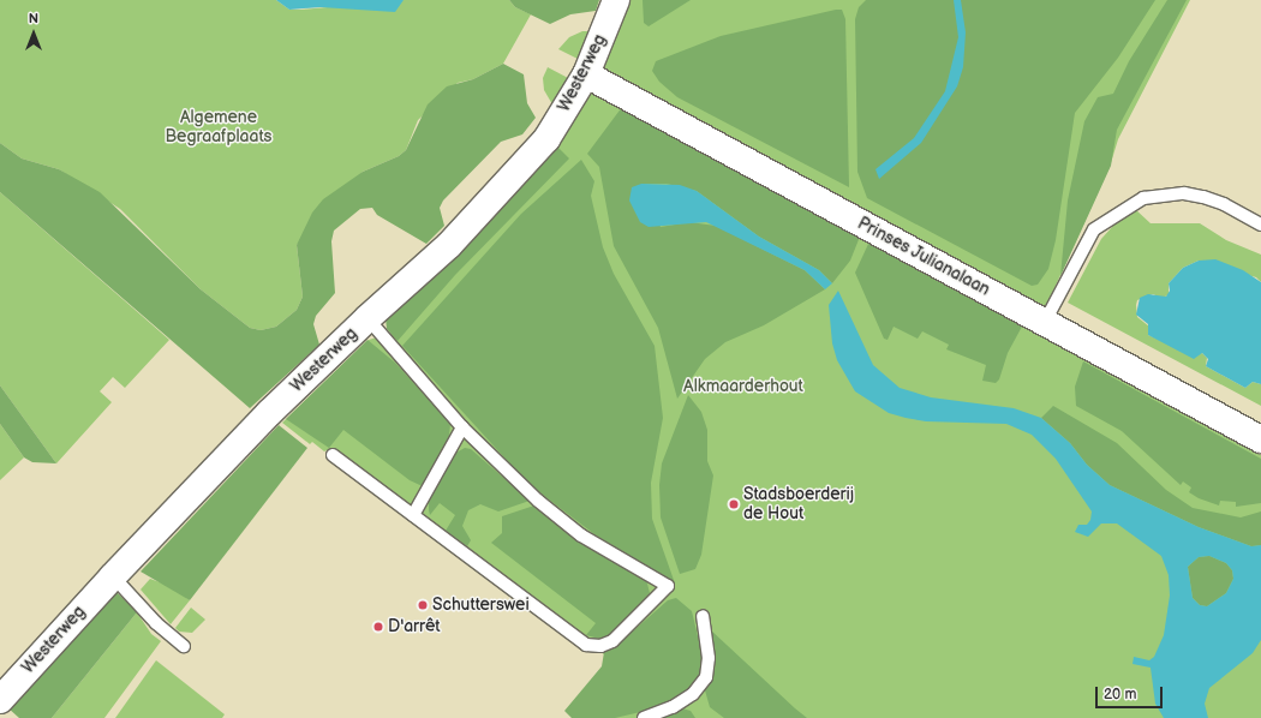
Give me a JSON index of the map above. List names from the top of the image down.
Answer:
{
  "streets": {
    "street": ["Westerweg", "Prinses Julianalaan"]
  },
  "crossings": [
    ["Westerweg", "Prinses Julianalaan"]
  ],
  "parks": ["Algemene Begraafplaats", "Alkmaarderhout"],
  "places": ["Stadsboerderij de Hout", "Schutterswei", "D'arrêt"],
  "scale_bar": "20 m",
  "north": "top"
}
